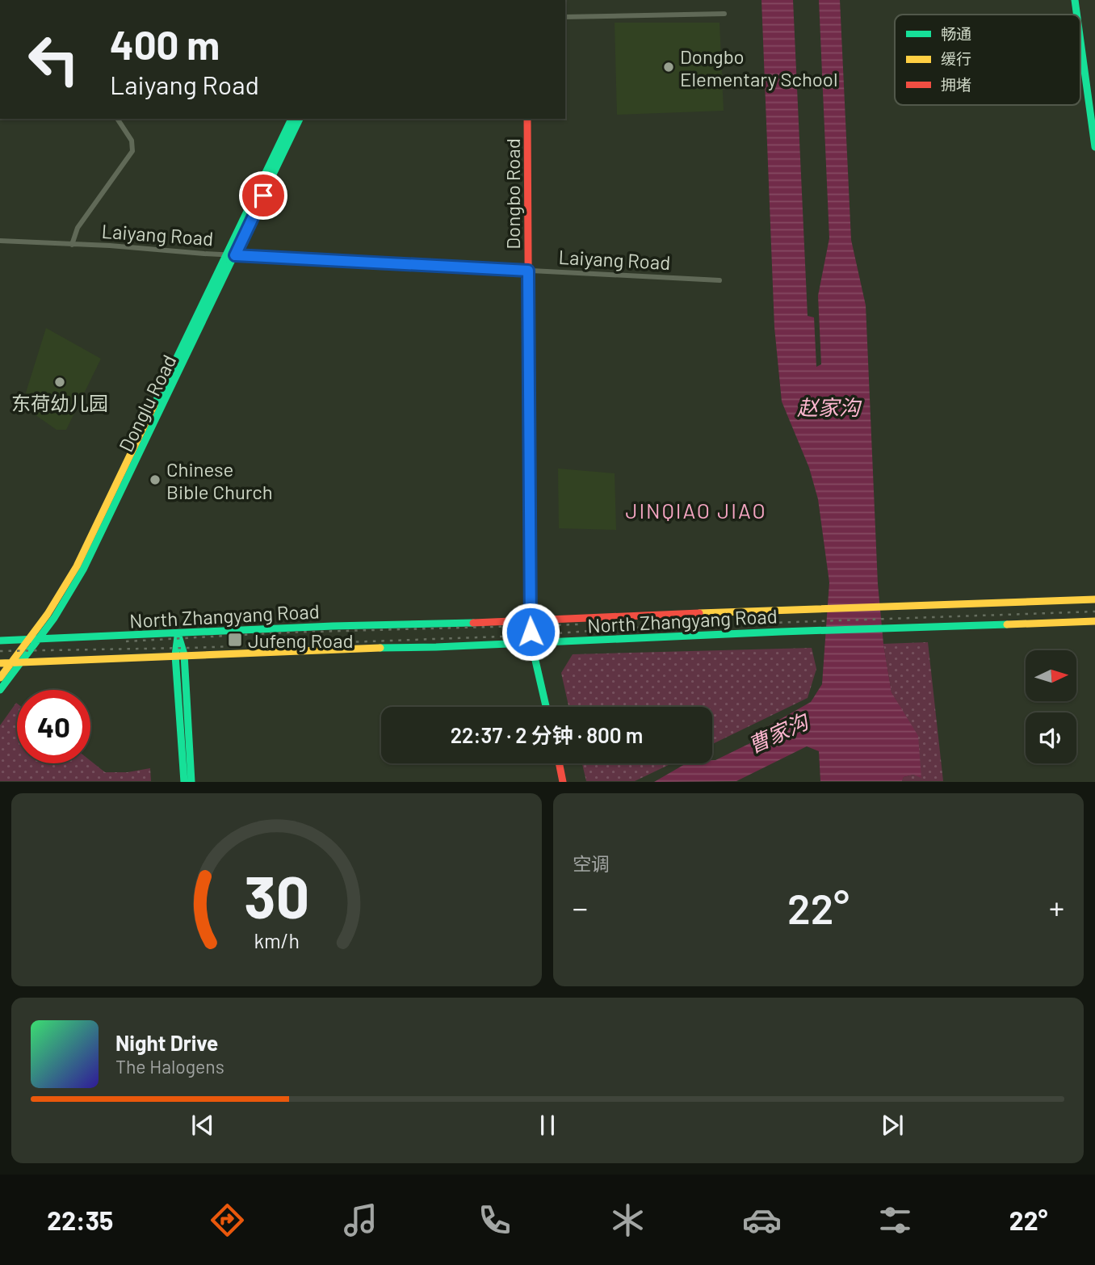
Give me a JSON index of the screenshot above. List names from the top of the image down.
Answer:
{
  "streets": {
    "main road": ["Dongbo Road", "Donglu Road", "North Zhangyang Road"],
    "street": ["Laiyang Road"]
  },
  "crossings": [
    ["Dongbo Road", "Laiyang Road"],
    ["Dongbo Road", "North Zhangyang Road"],
    ["Laiyang Road", "Donglu Road"],
    ["Donglu Road", "North Zhangyang Road"]
  ],
  "districts": ["JINQIAO JIAO"],
  "water": ["赵家沟", "曹家沟"],
  "places": {
    "other": ["Dongbo Elementary School", "东荷幼儿园", "Chinese Bible Church"],
    "transit": ["Jufeng Road"]
  },
  "legend": ["畅通", "缓行", "拥堵"],
  "north": "right",
  "page": {
    "turn": ["400 m", "Laiyang Road"],
    "limit": "40",
    "trip": "22:37 · 2 分钟 · 800 m",
    "tile": "空调",
    "heat": ["−", "22°", "+"],
    "song": ["Night Drive", "The Halogens"],
    "tabs": ["22:35", "22°"],
    "gauge": ["30", "km/h"]
  }
}
